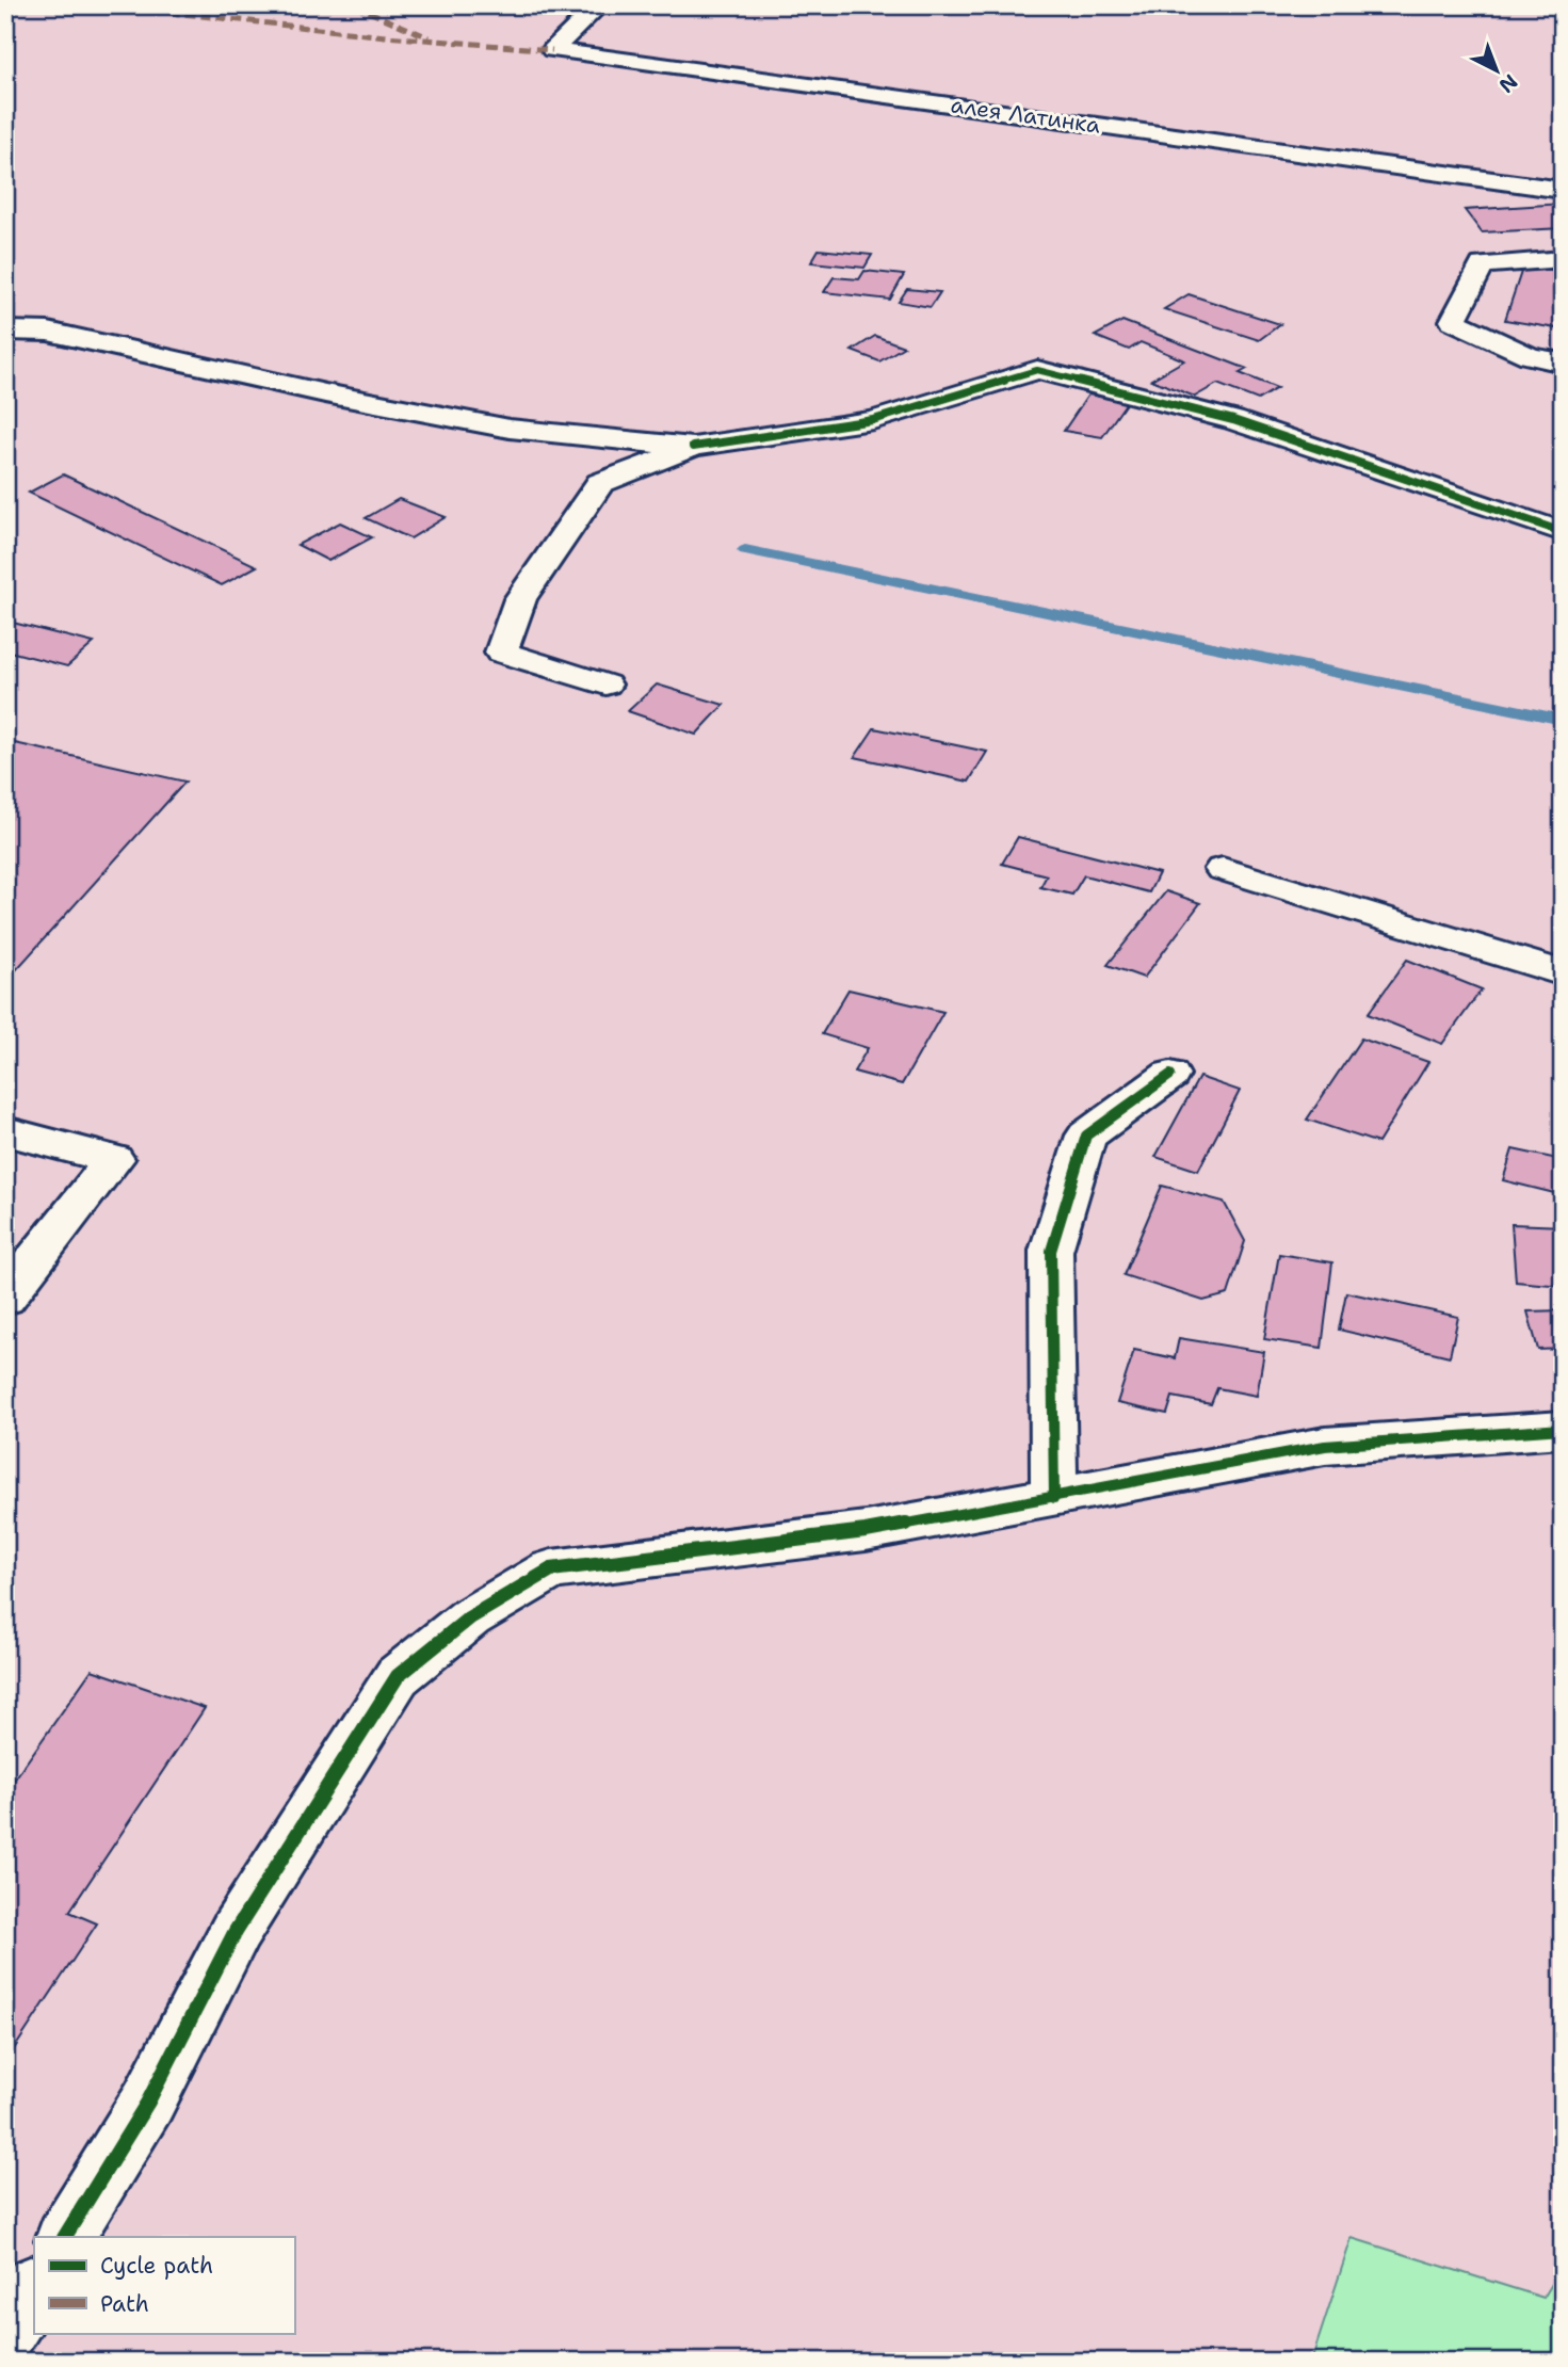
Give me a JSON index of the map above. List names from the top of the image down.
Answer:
{
  "streets": {
    "street": ["алея Латинка"]
  },
  "legend": ["Cycle path", "Path"],
  "north": "bottom right"
}
